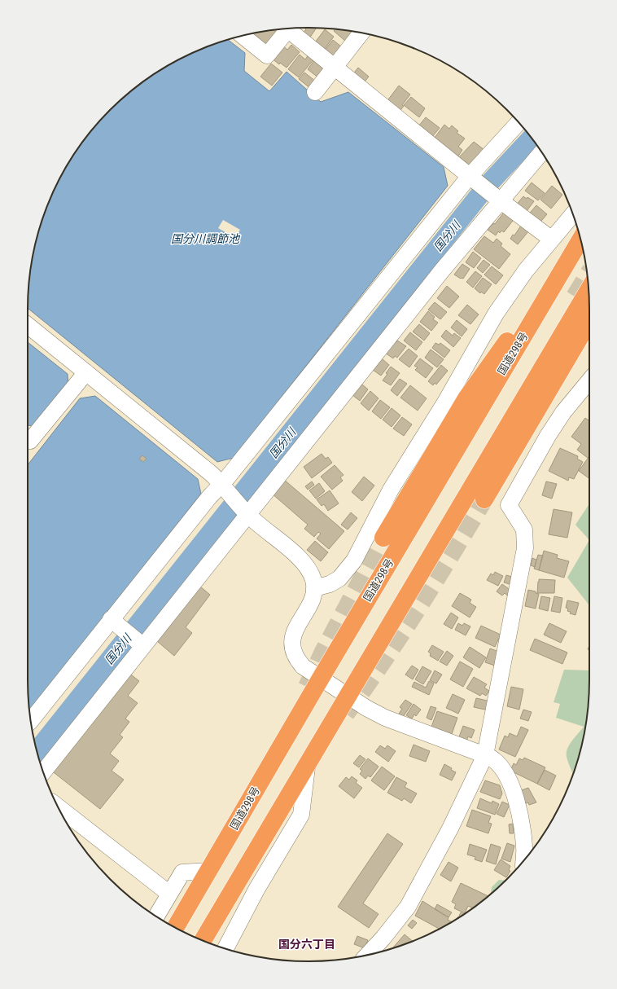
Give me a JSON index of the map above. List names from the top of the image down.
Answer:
{
  "streets": {
    "highway": ["国道298号"]
  },
  "districts": ["国分六丁目"],
  "water": ["国分川", "国分川調節池"]
}
